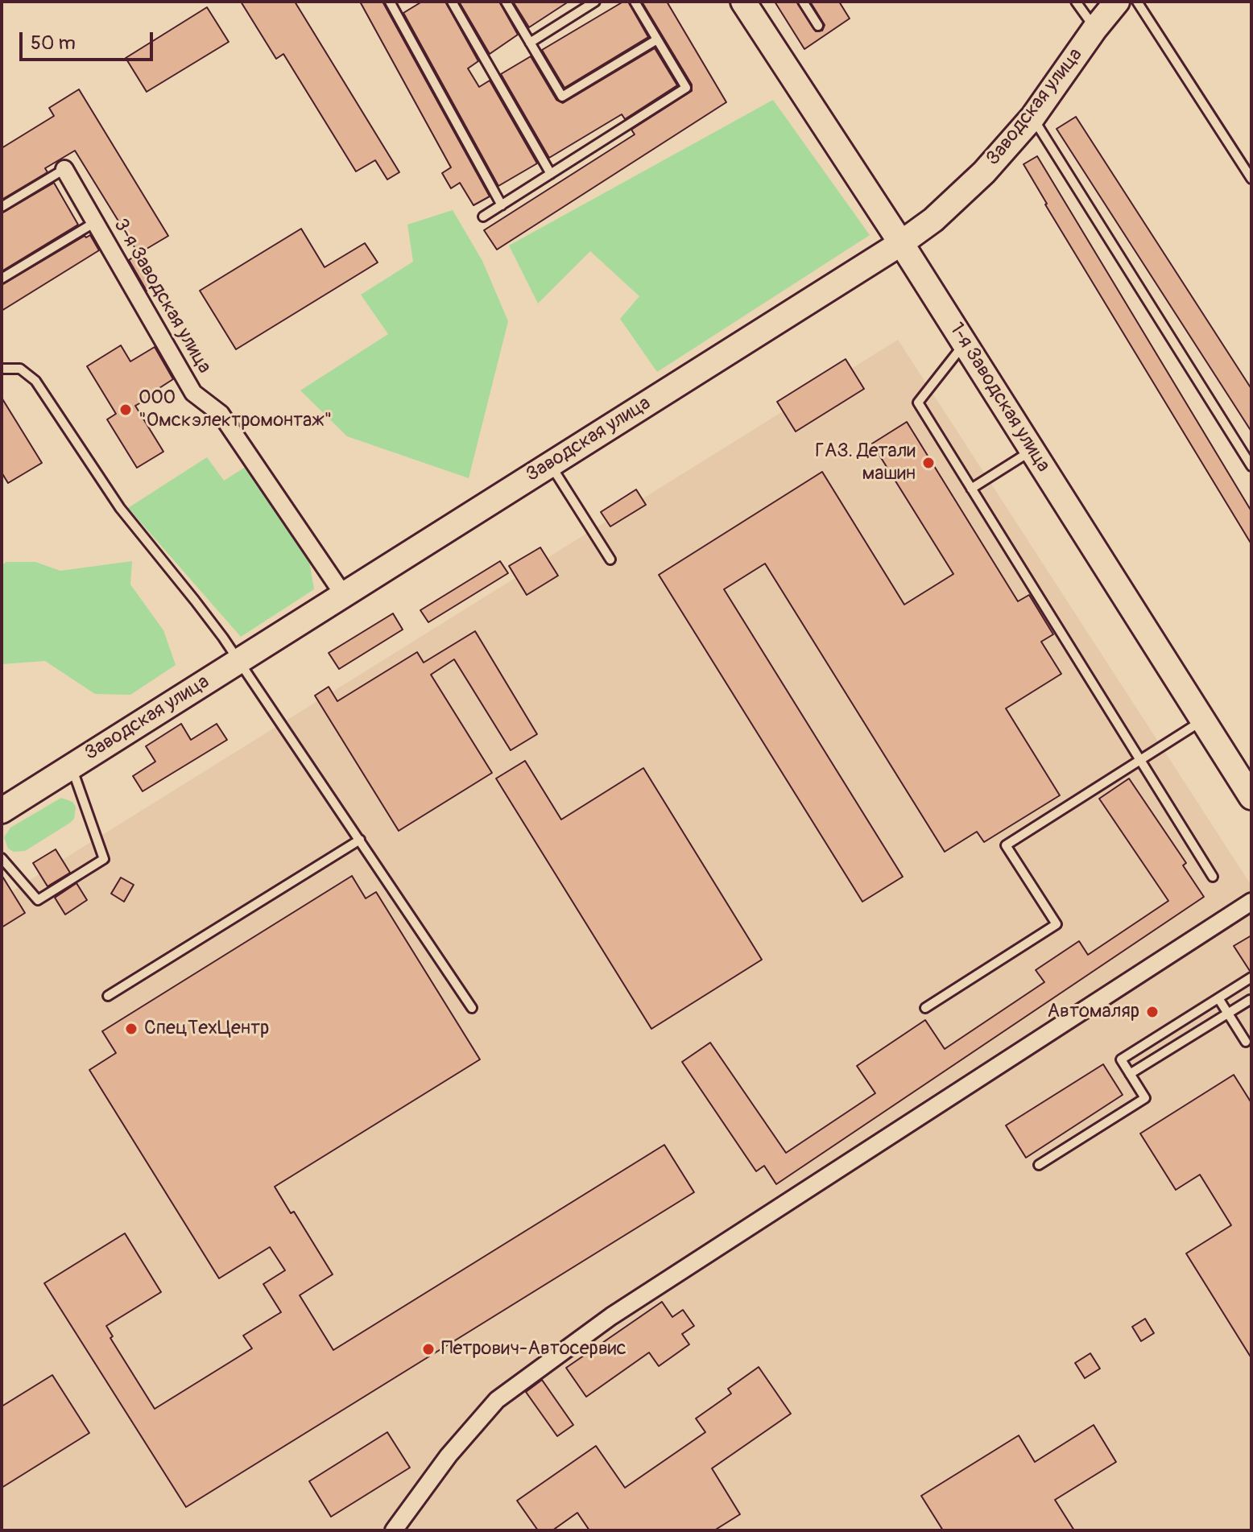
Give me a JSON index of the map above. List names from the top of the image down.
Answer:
{
  "streets": {
    "main road": ["Заводская улица", "1-я Заводская улица"],
    "street": ["3-я Заводская улица"]
  },
  "crossings": [
    ["Заводская улица", "3-я Заводская улица"],
    ["Заводская улица", "1-я Заводская улица"]
  ],
  "places": [
    "ООО \"Омскэлектромонтаж\"",
    "ГАЗ. Детали машин",
    "Автомаляр",
    "СпецТехЦентр",
    "Петрович-Автосервис"
  ],
  "scale_bar": "50 m"
}
